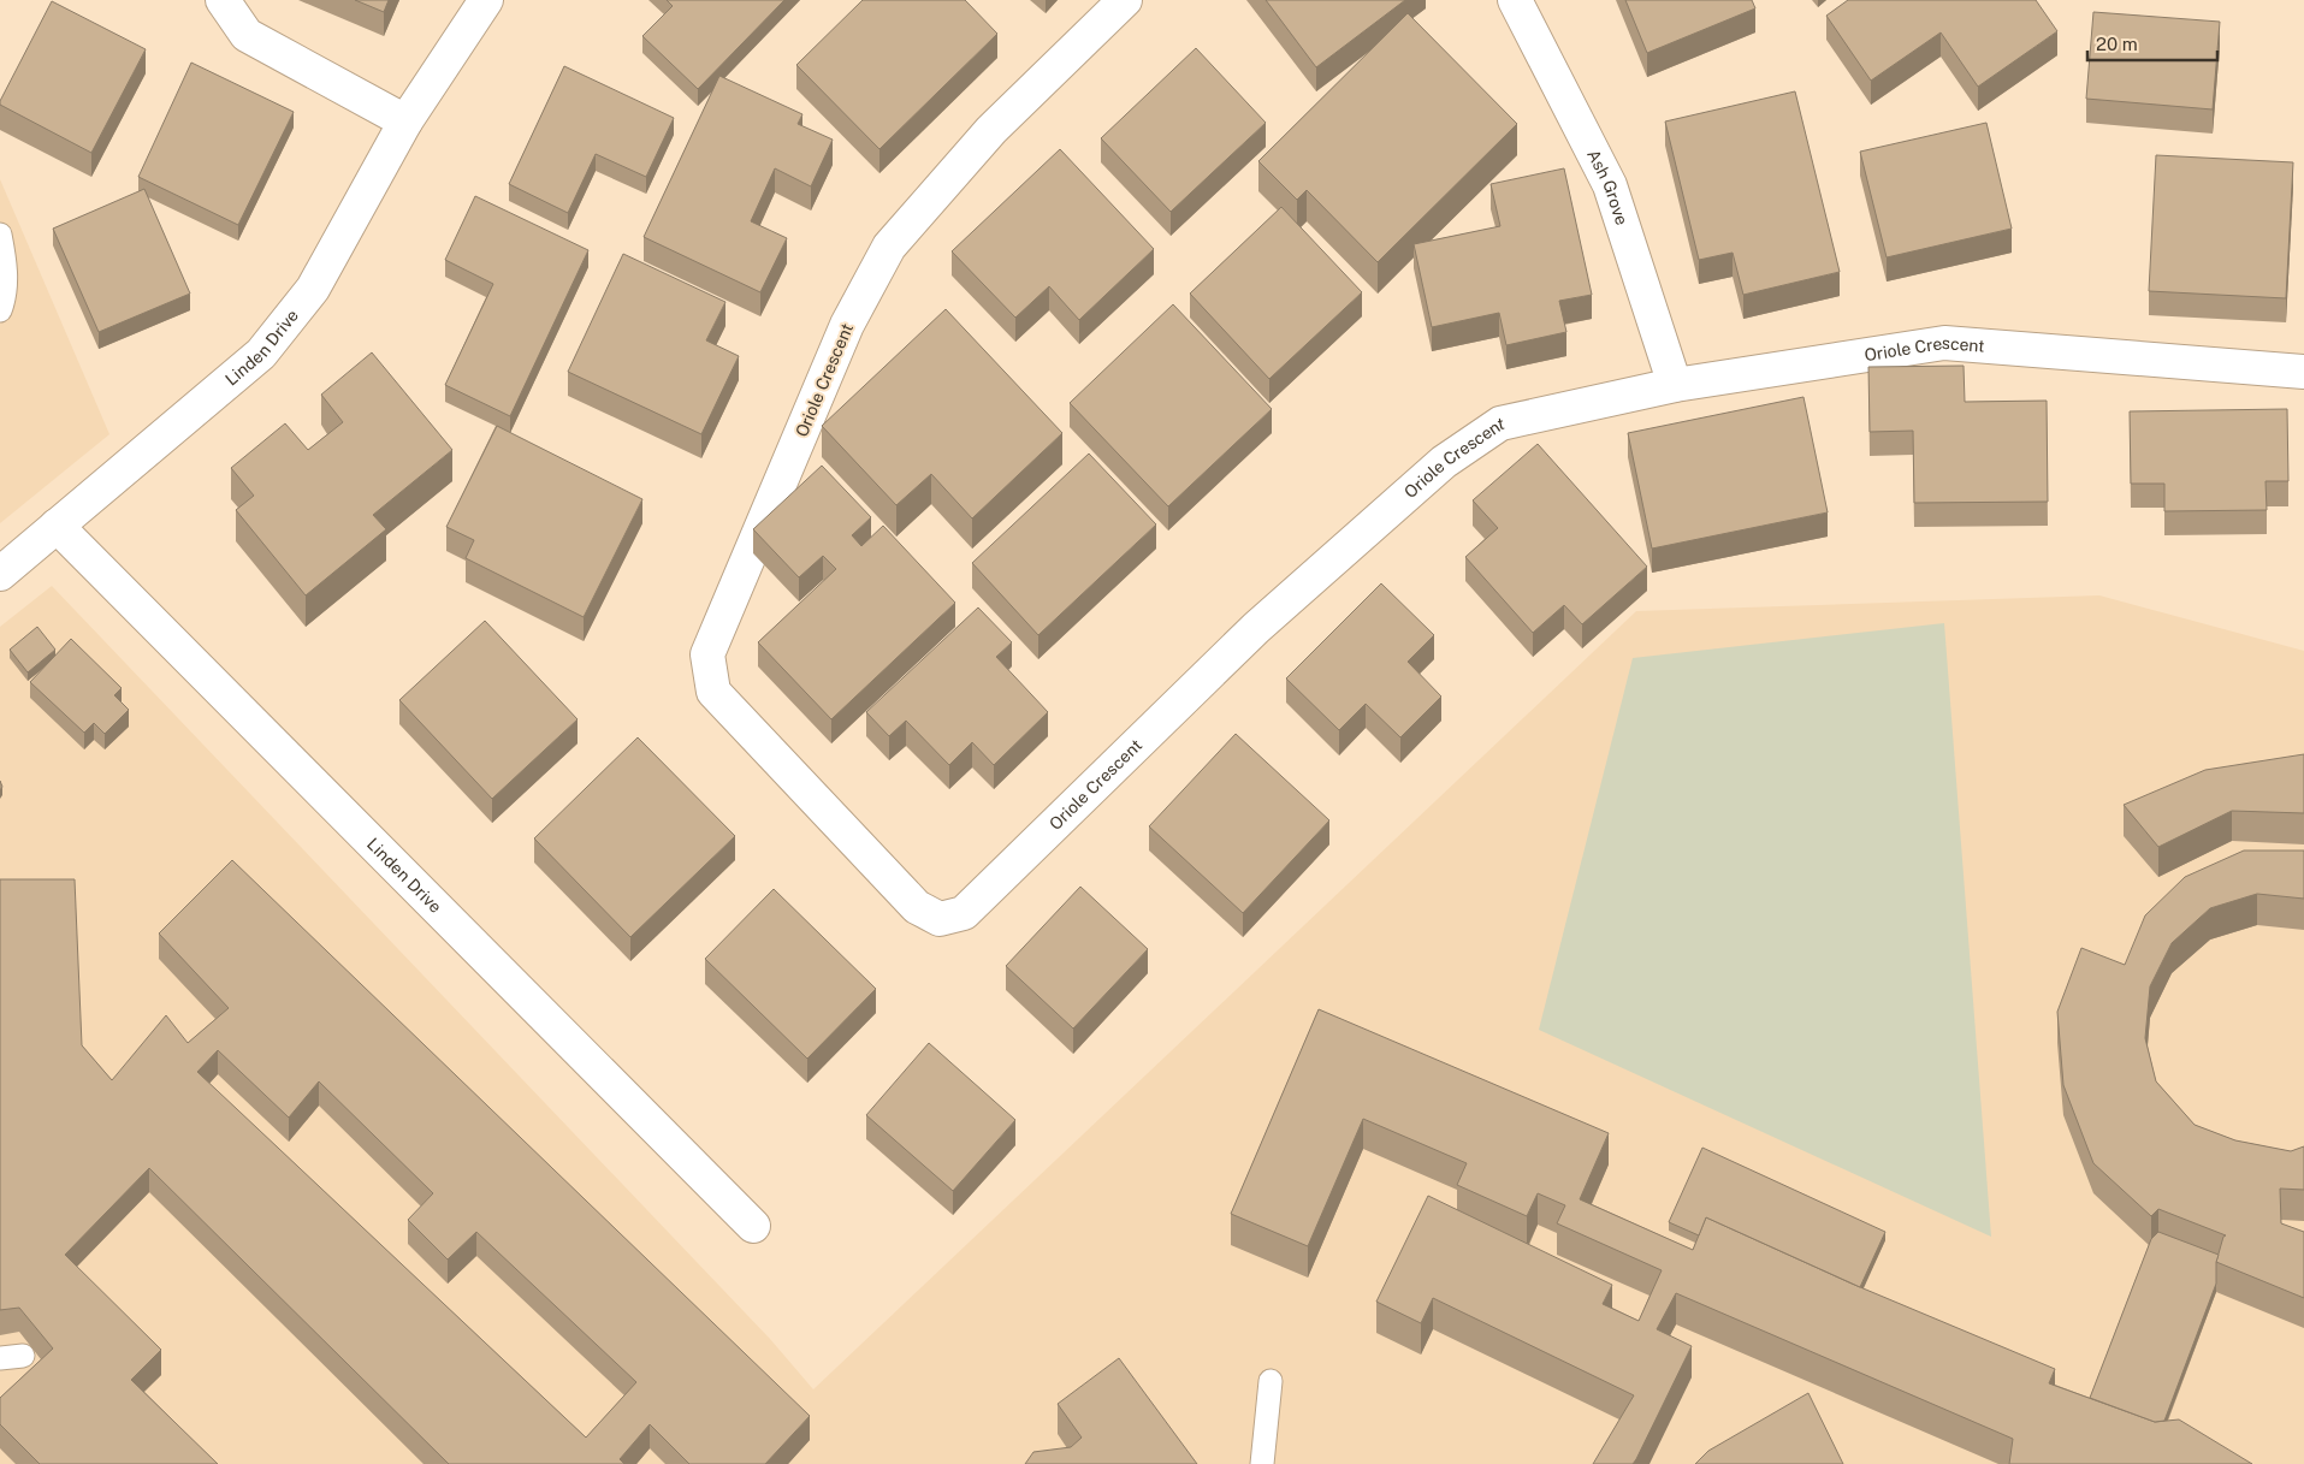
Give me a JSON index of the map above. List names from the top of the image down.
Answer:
{
  "streets": {
    "street": ["Ash Grove", "Linden Drive", "Oriole Crescent"]
  },
  "crossings": [
    ["Ash Grove", "Oriole Crescent"]
  ],
  "scale_bar": "20 m"
}
